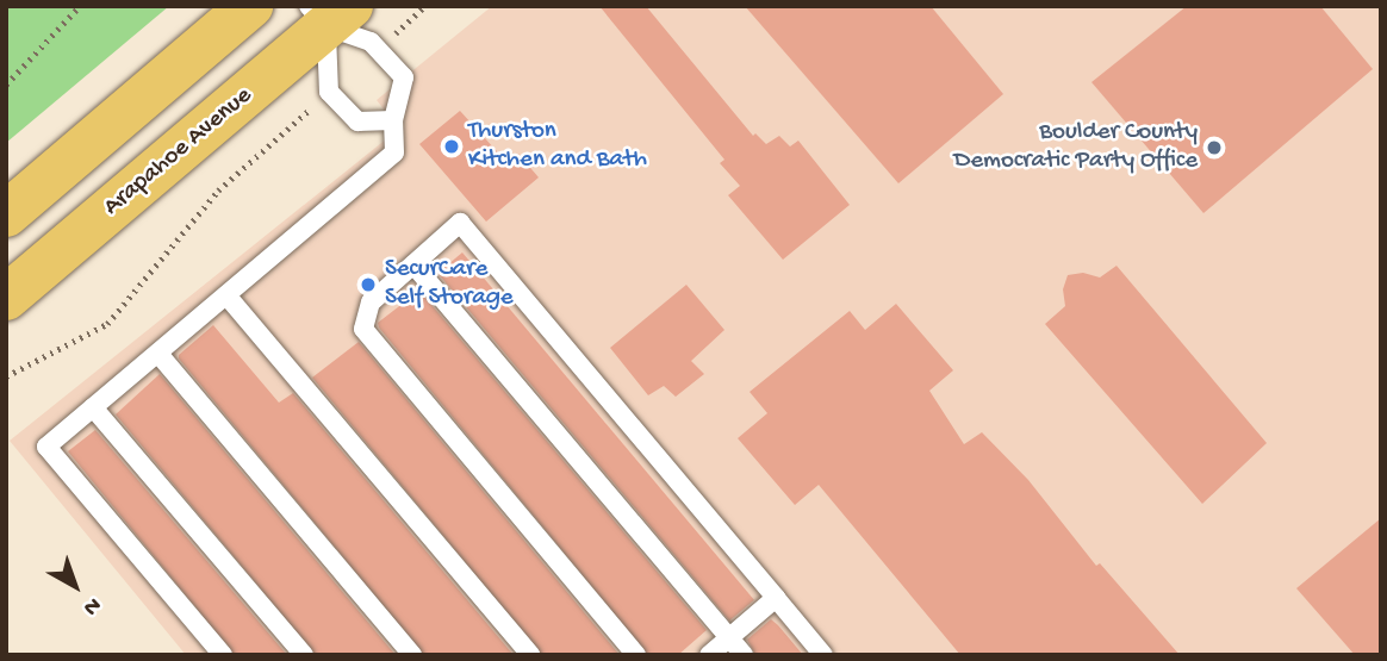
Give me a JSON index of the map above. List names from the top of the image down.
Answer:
{
  "streets": {
    "main road": ["Arapahoe Avenue"]
  },
  "places": ["Thurston Kitchen and Bath", "Boulder County Democratic Party Office", "SecurCare Self Storage"],
  "north": "bottom right"
}
